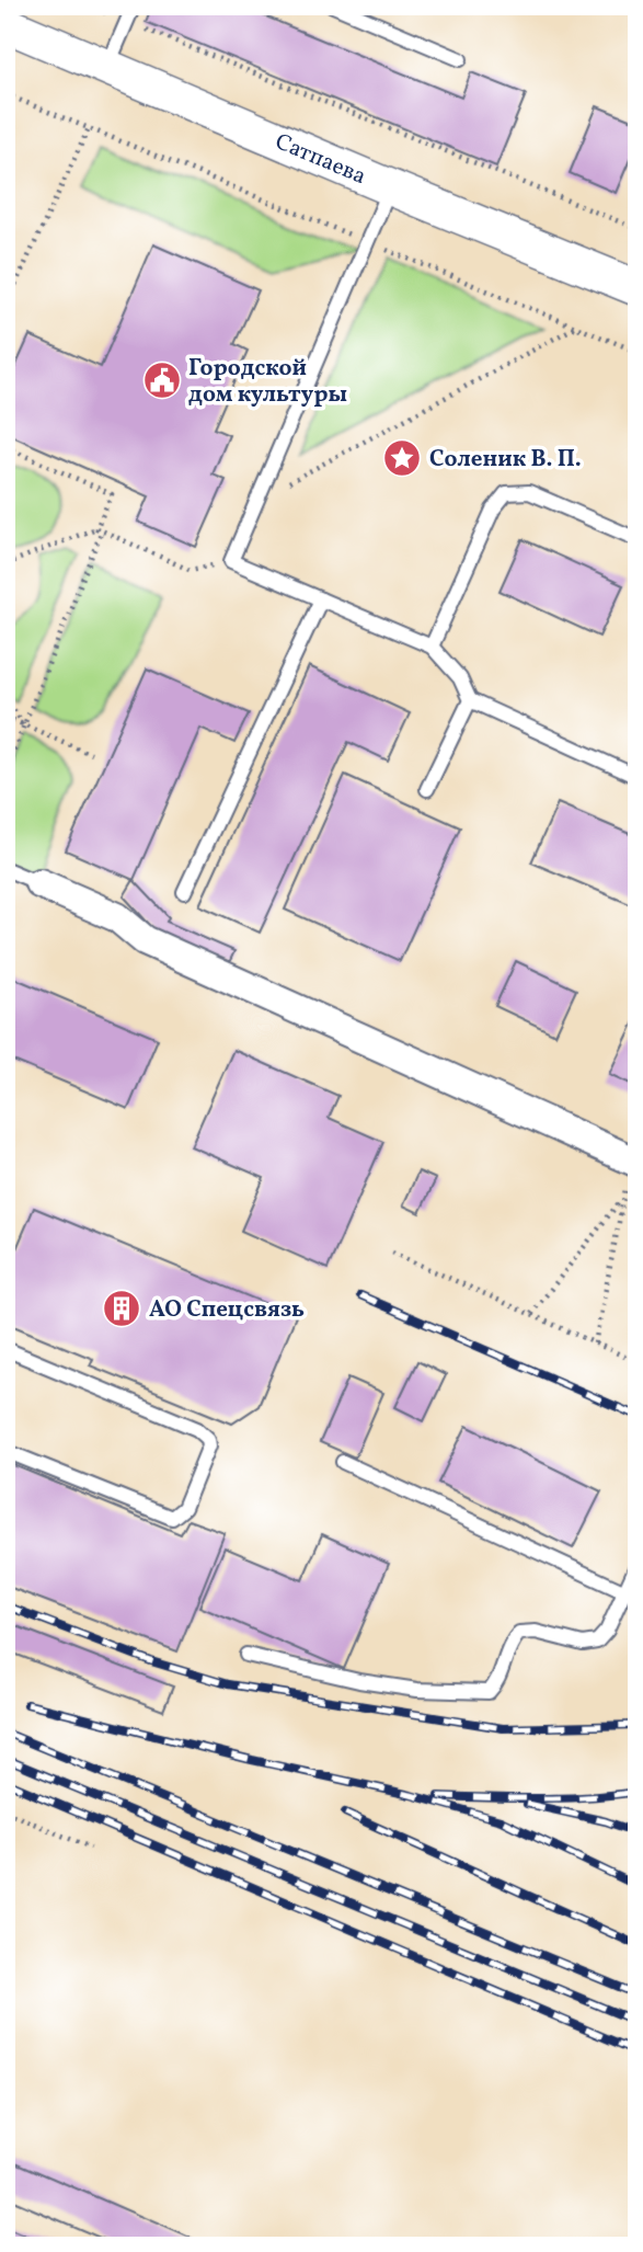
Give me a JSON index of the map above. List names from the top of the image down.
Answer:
{
  "streets": {
    "street": ["Сатпаева"]
  },
  "places": {
    "public building": ["Городской дом культуры"],
    "place": ["Соленик В. П."],
    "building": ["АО Спецсвязь"]
  }
}
